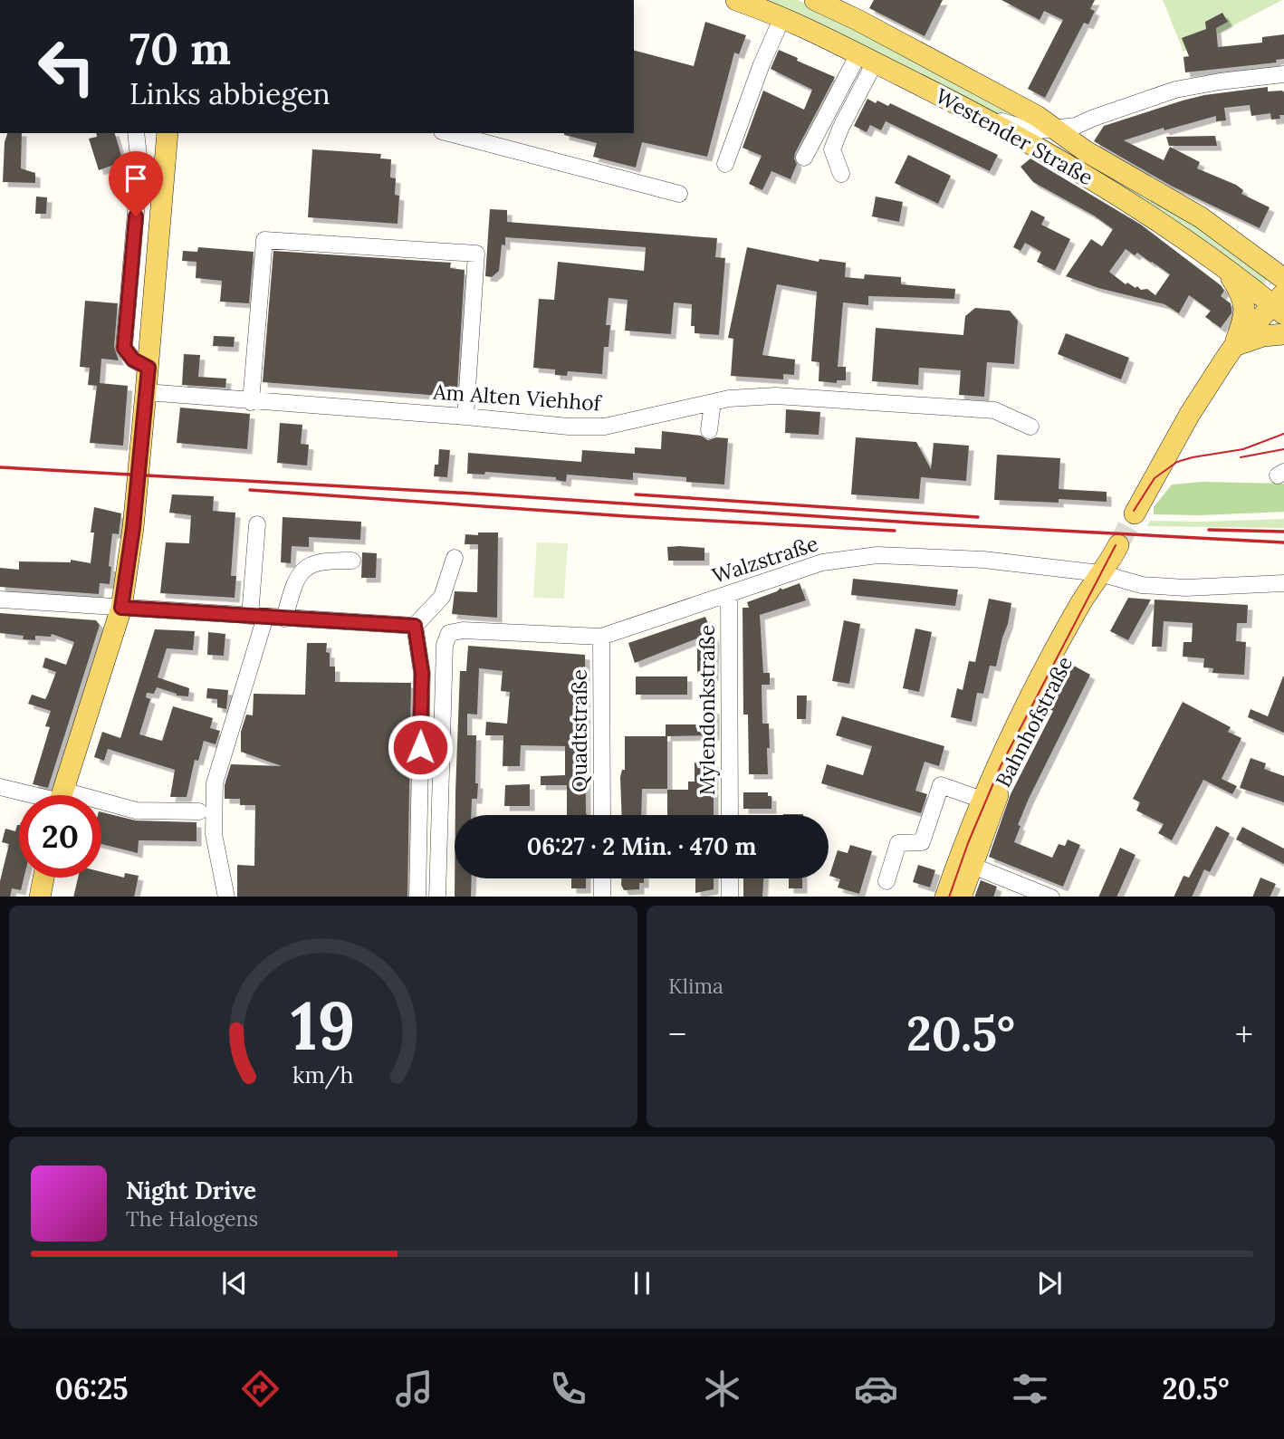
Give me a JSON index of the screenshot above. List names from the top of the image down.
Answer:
{
  "streets": {
    "main road": ["Westender Straße", "Bahnhofstraße"],
    "street": [
      "Am Alten Viehhof",
      "Walzstraße",
      "Mylendonkstraße",
      "Quadtstraße"
    ]
  },
  "crossings": [
    ["Walzstraße", "Mylendonkstraße"],
    ["Walzstraße", "Bahnhofstraße"],
    ["Walzstraße", "Quadtstraße"]
  ],
  "page": {
    "turn": ["70 m", "Links abbiegen"],
    "limit": "20",
    "trip": "06:27 · 2 Min. · 470 m",
    "tile": "Klima",
    "heat": ["−", "20.5°", "+"],
    "song": ["Night Drive", "The Halogens"],
    "tabs": ["06:25", "20.5°"],
    "gauge": ["19", "km/h"]
  }
}
